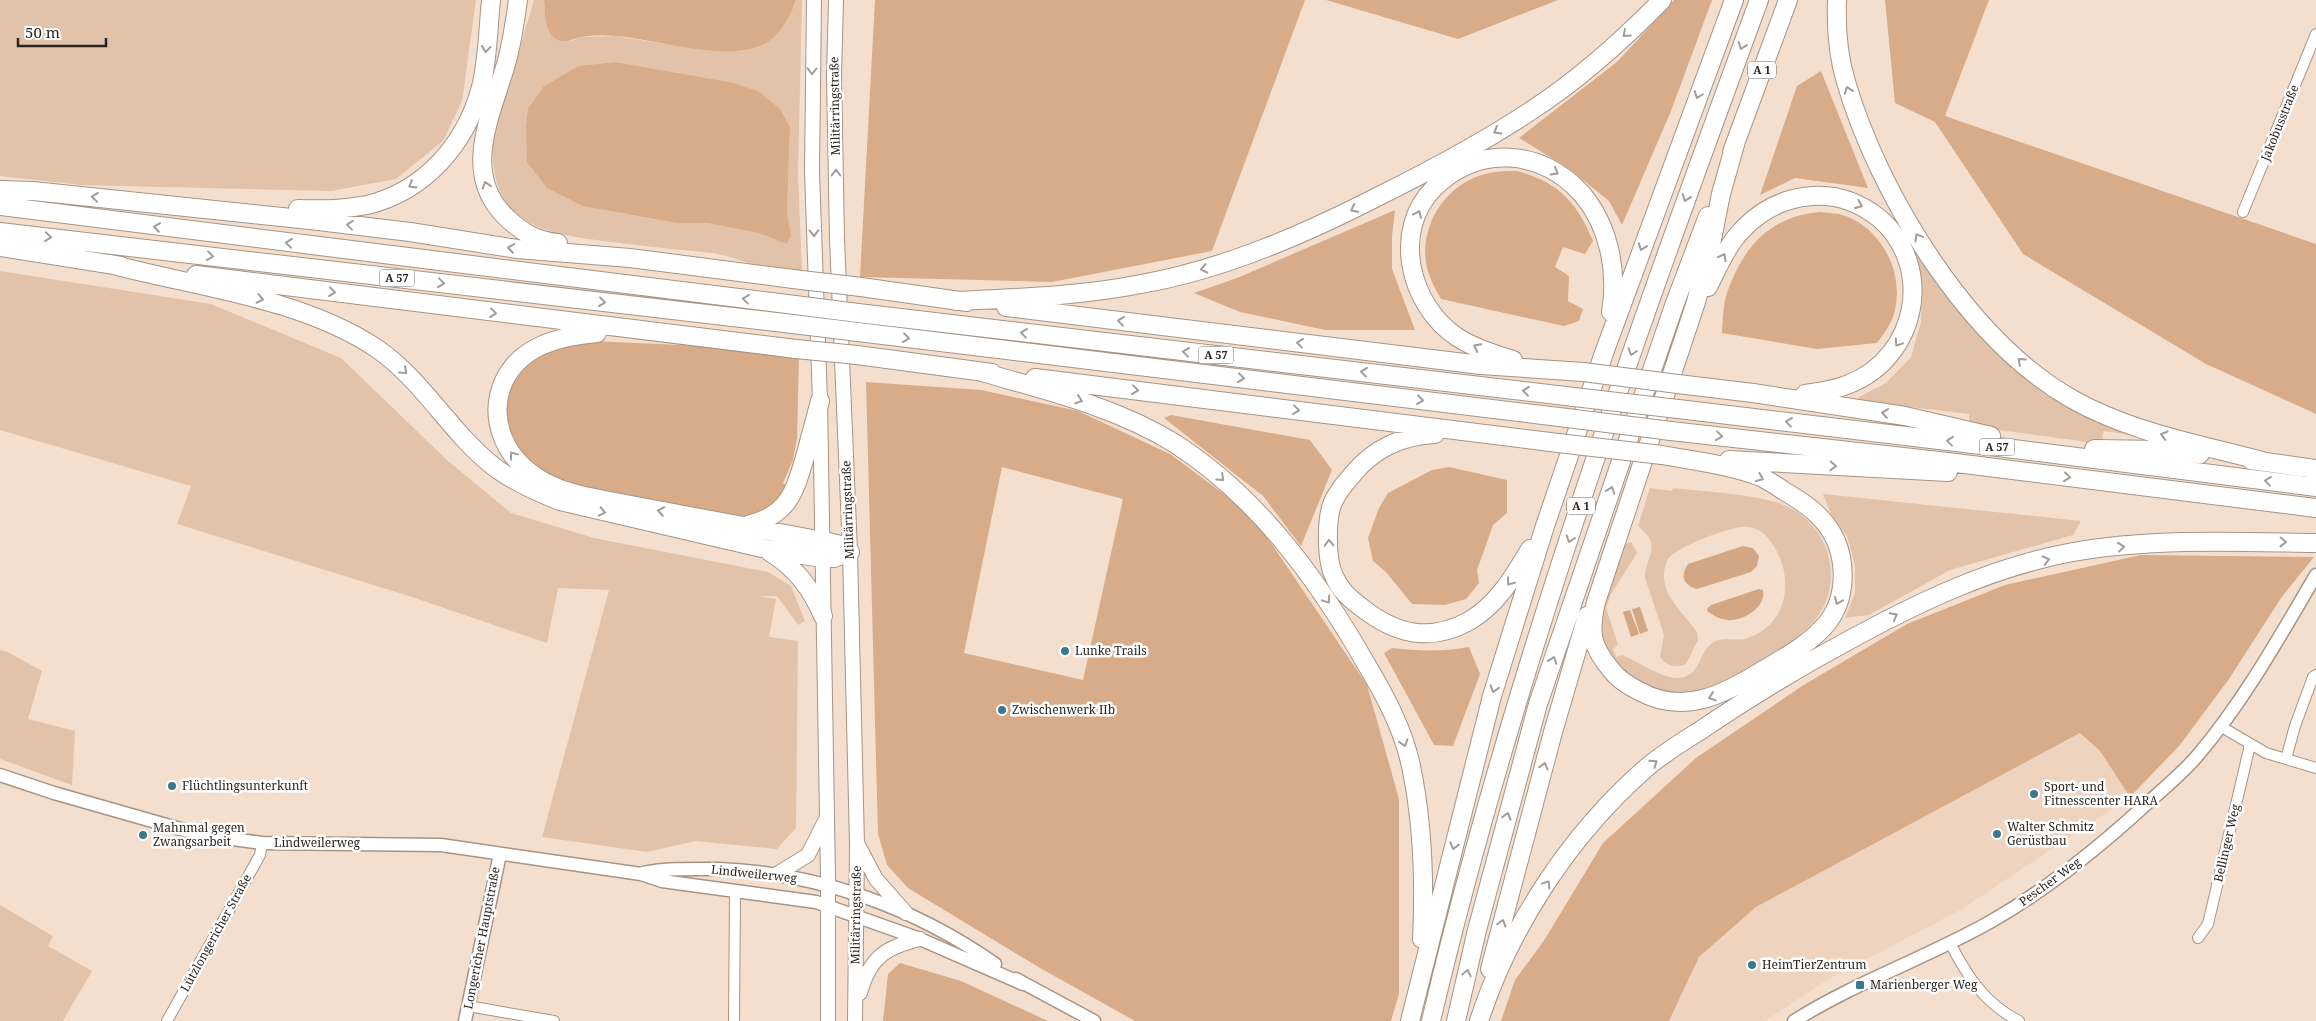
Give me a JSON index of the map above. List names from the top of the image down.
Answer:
{
  "streets": {
    "highway": ["A 1", "A 57"],
    "main road": ["Militärringstraße"],
    "street": [
      "Jakobusstraße",
      "Lindweilerweg",
      "Bellinger Weg",
      "Pescher Weg",
      "Lützlongericher Straße",
      "Longericher Hauptstraße"
    ]
  },
  "crossings": [
    ["Militärringstraße", "Lindweilerweg"],
    ["Lindweilerweg", "Lützlongericher Straße"],
    ["Lindweilerweg", "Longericher Hauptstraße"]
  ],
  "places": {
    "other": [
      "Lunke Trails",
      "Zwischenwerk IIb",
      "Flüchtlingsunterkunft",
      "Sport- und Fitnesscenter HARA",
      "Walter Schmitz Gerüstbau",
      "Mahnmal gegen Zwangsarbeit",
      "HeimTierZentrum"
    ],
    "transit": ["Marienberger Weg"]
  },
  "scale_bar": "50 m"
}
